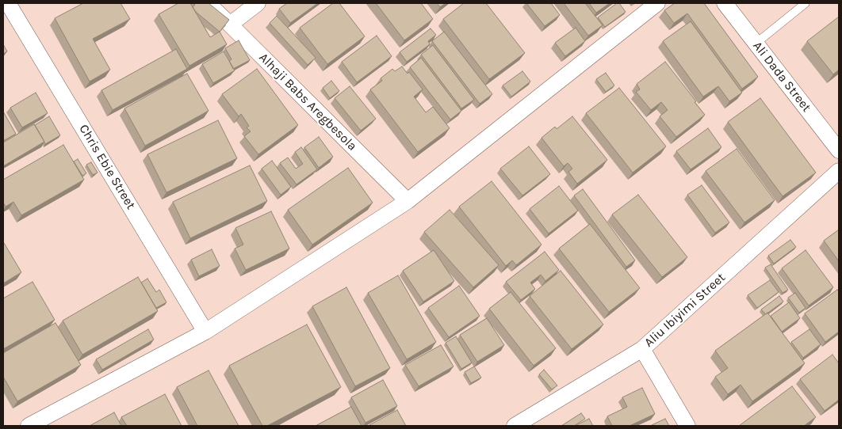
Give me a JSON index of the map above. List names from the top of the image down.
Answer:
{
  "streets": {
    "street": [
      "Ali Dada Street",
      "Alhaji Babs Aregbesola",
      "Chris Ebie Street",
      "Aliu Ibiyimi Street"
    ]
  }
}
